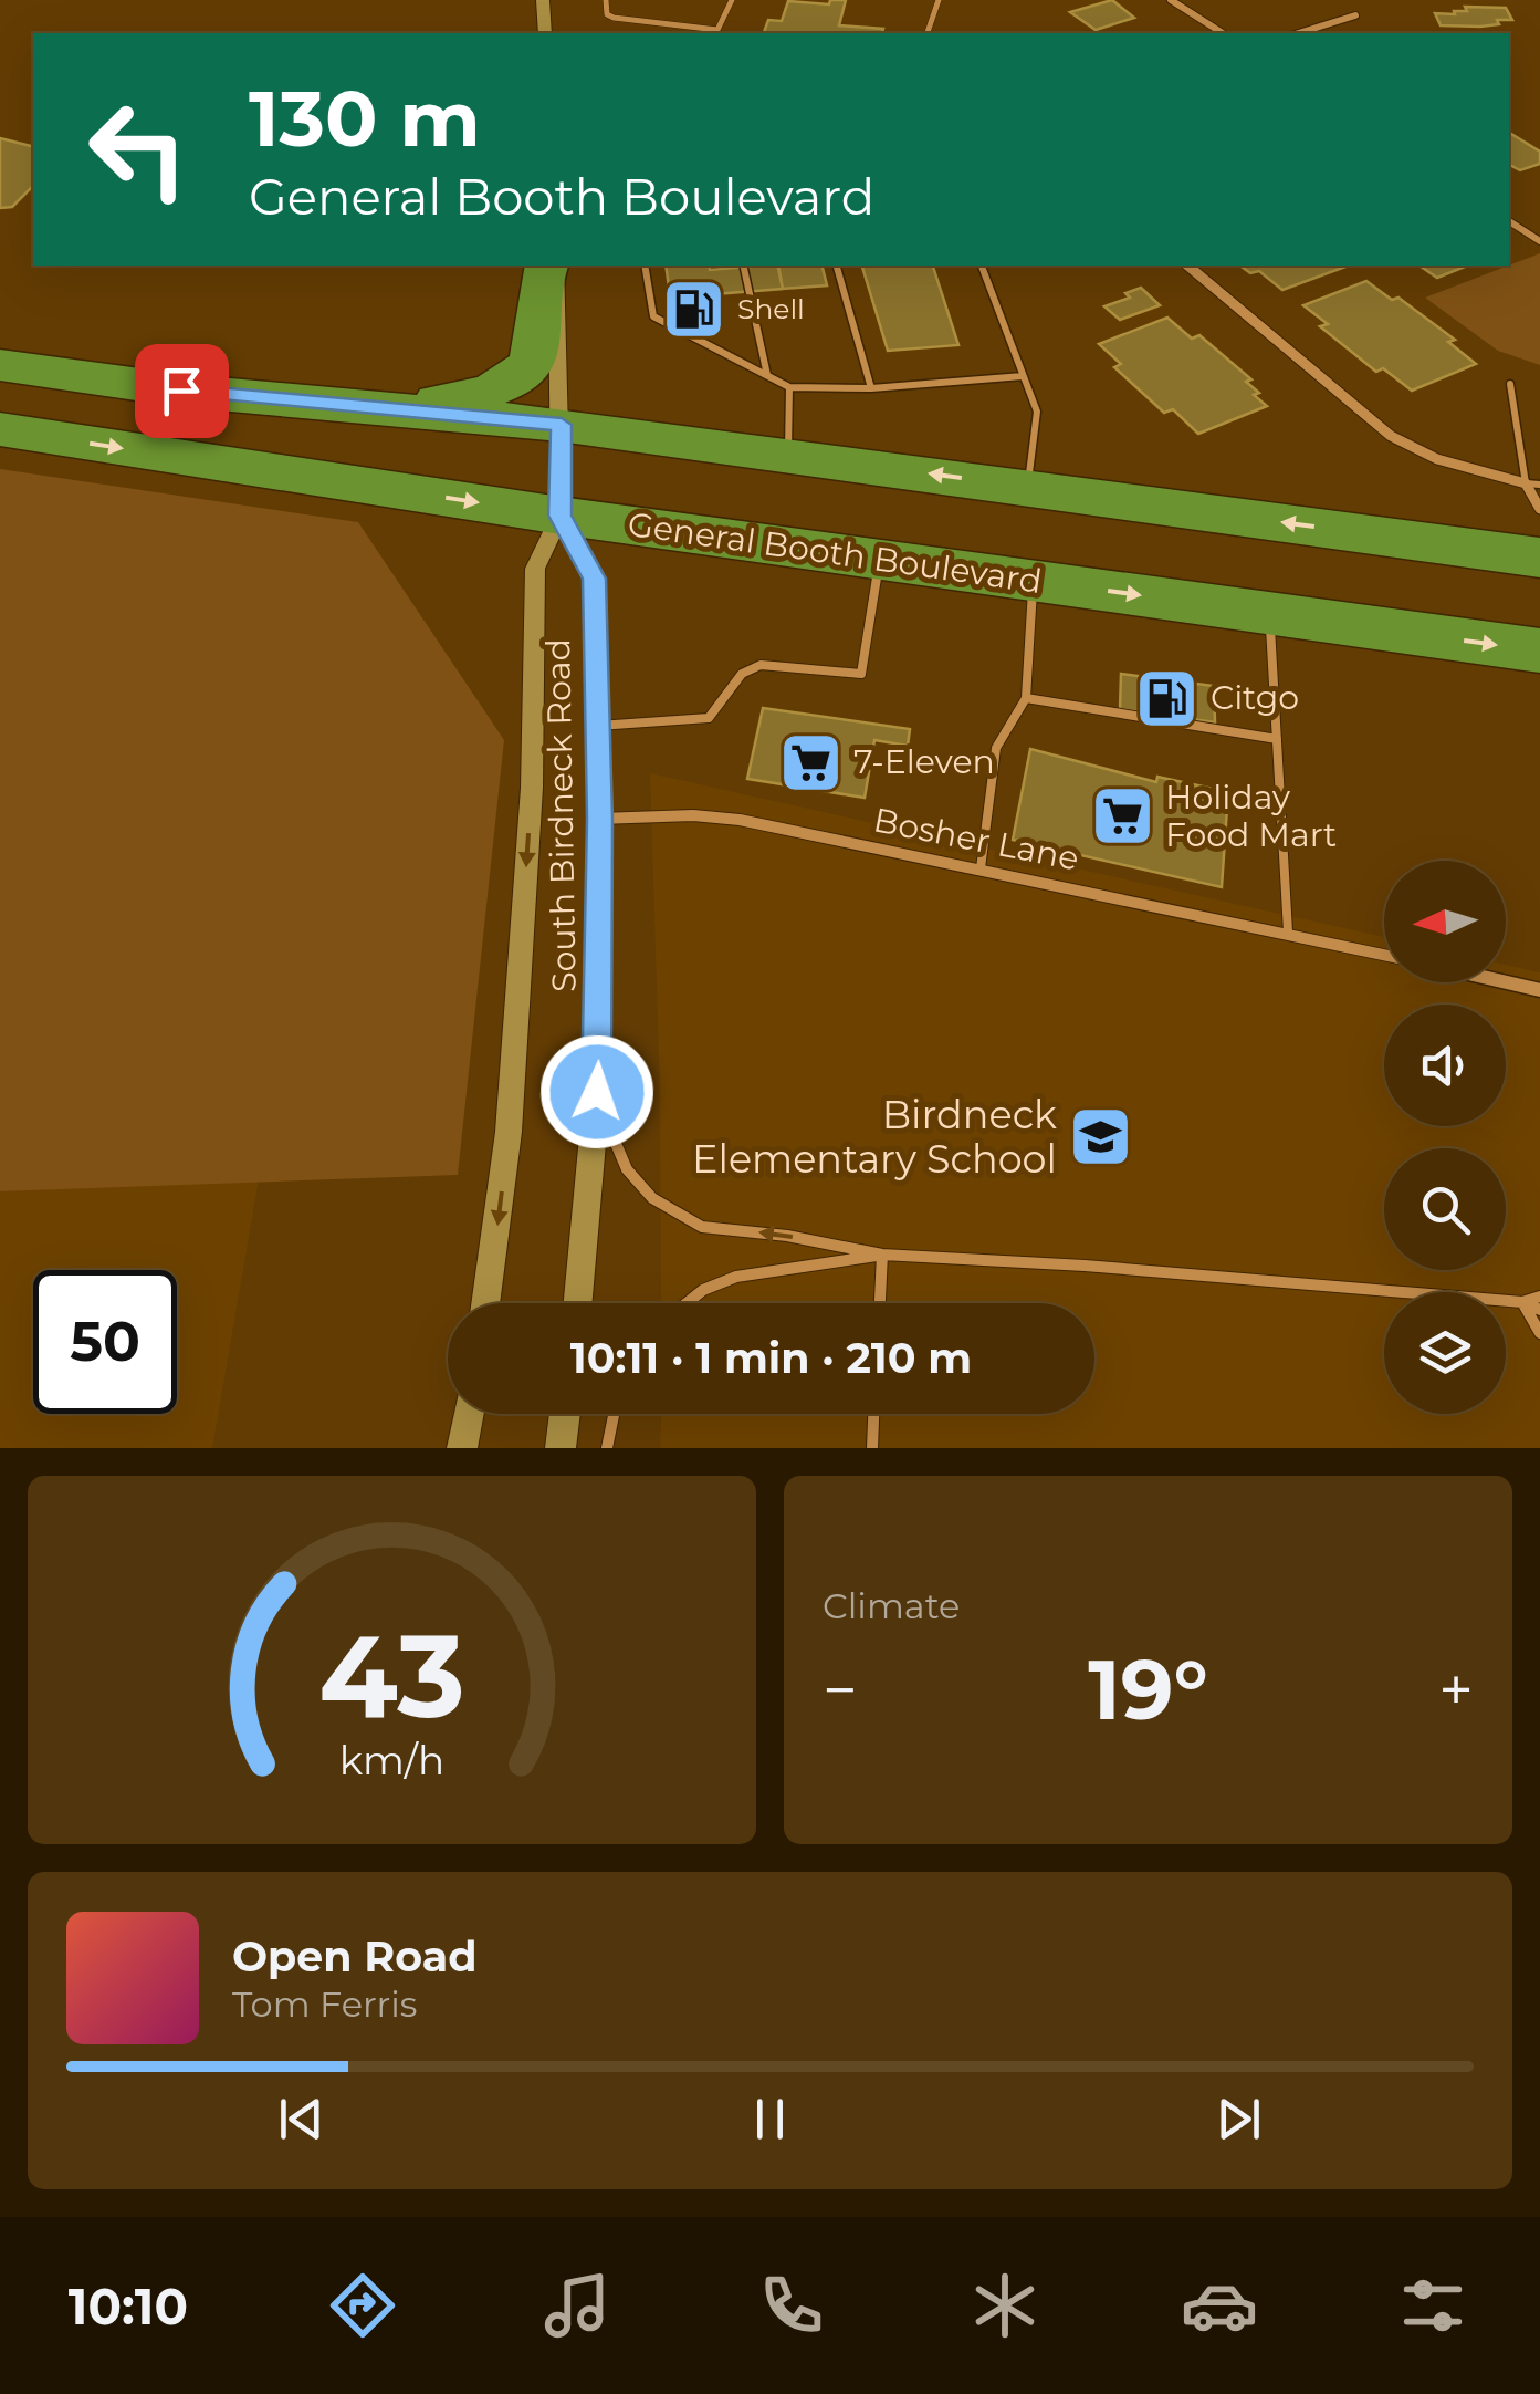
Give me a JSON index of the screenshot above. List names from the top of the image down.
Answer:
{
  "streets": {
    "highway": ["General Booth Boulevard"],
    "main road": ["South Birdneck Road"],
    "street": ["Bosher Lane"]
  },
  "crossings": [
    ["General Booth Boulevard", "South Birdneck Road"],
    ["South Birdneck Road", "Bosher Lane"]
  ],
  "places": {
    "fuel station": ["Shell", "Citgo"],
    "supermarket": ["7-Eleven", "Holiday Food Mart"],
    "school or university": ["Birdneck Elementary School"]
  },
  "north": "left",
  "page": {
    "turn": ["130 m", "General Booth Boulevard"],
    "limit": "50",
    "trip": "10:11 · 1 min · 210 m",
    "tile": "Climate",
    "heat": ["−", "19°", "+"],
    "song": ["Open Road", "Tom Ferris"],
    "tabs": "10:10",
    "gauge": ["43", "km/h"]
  }
}
